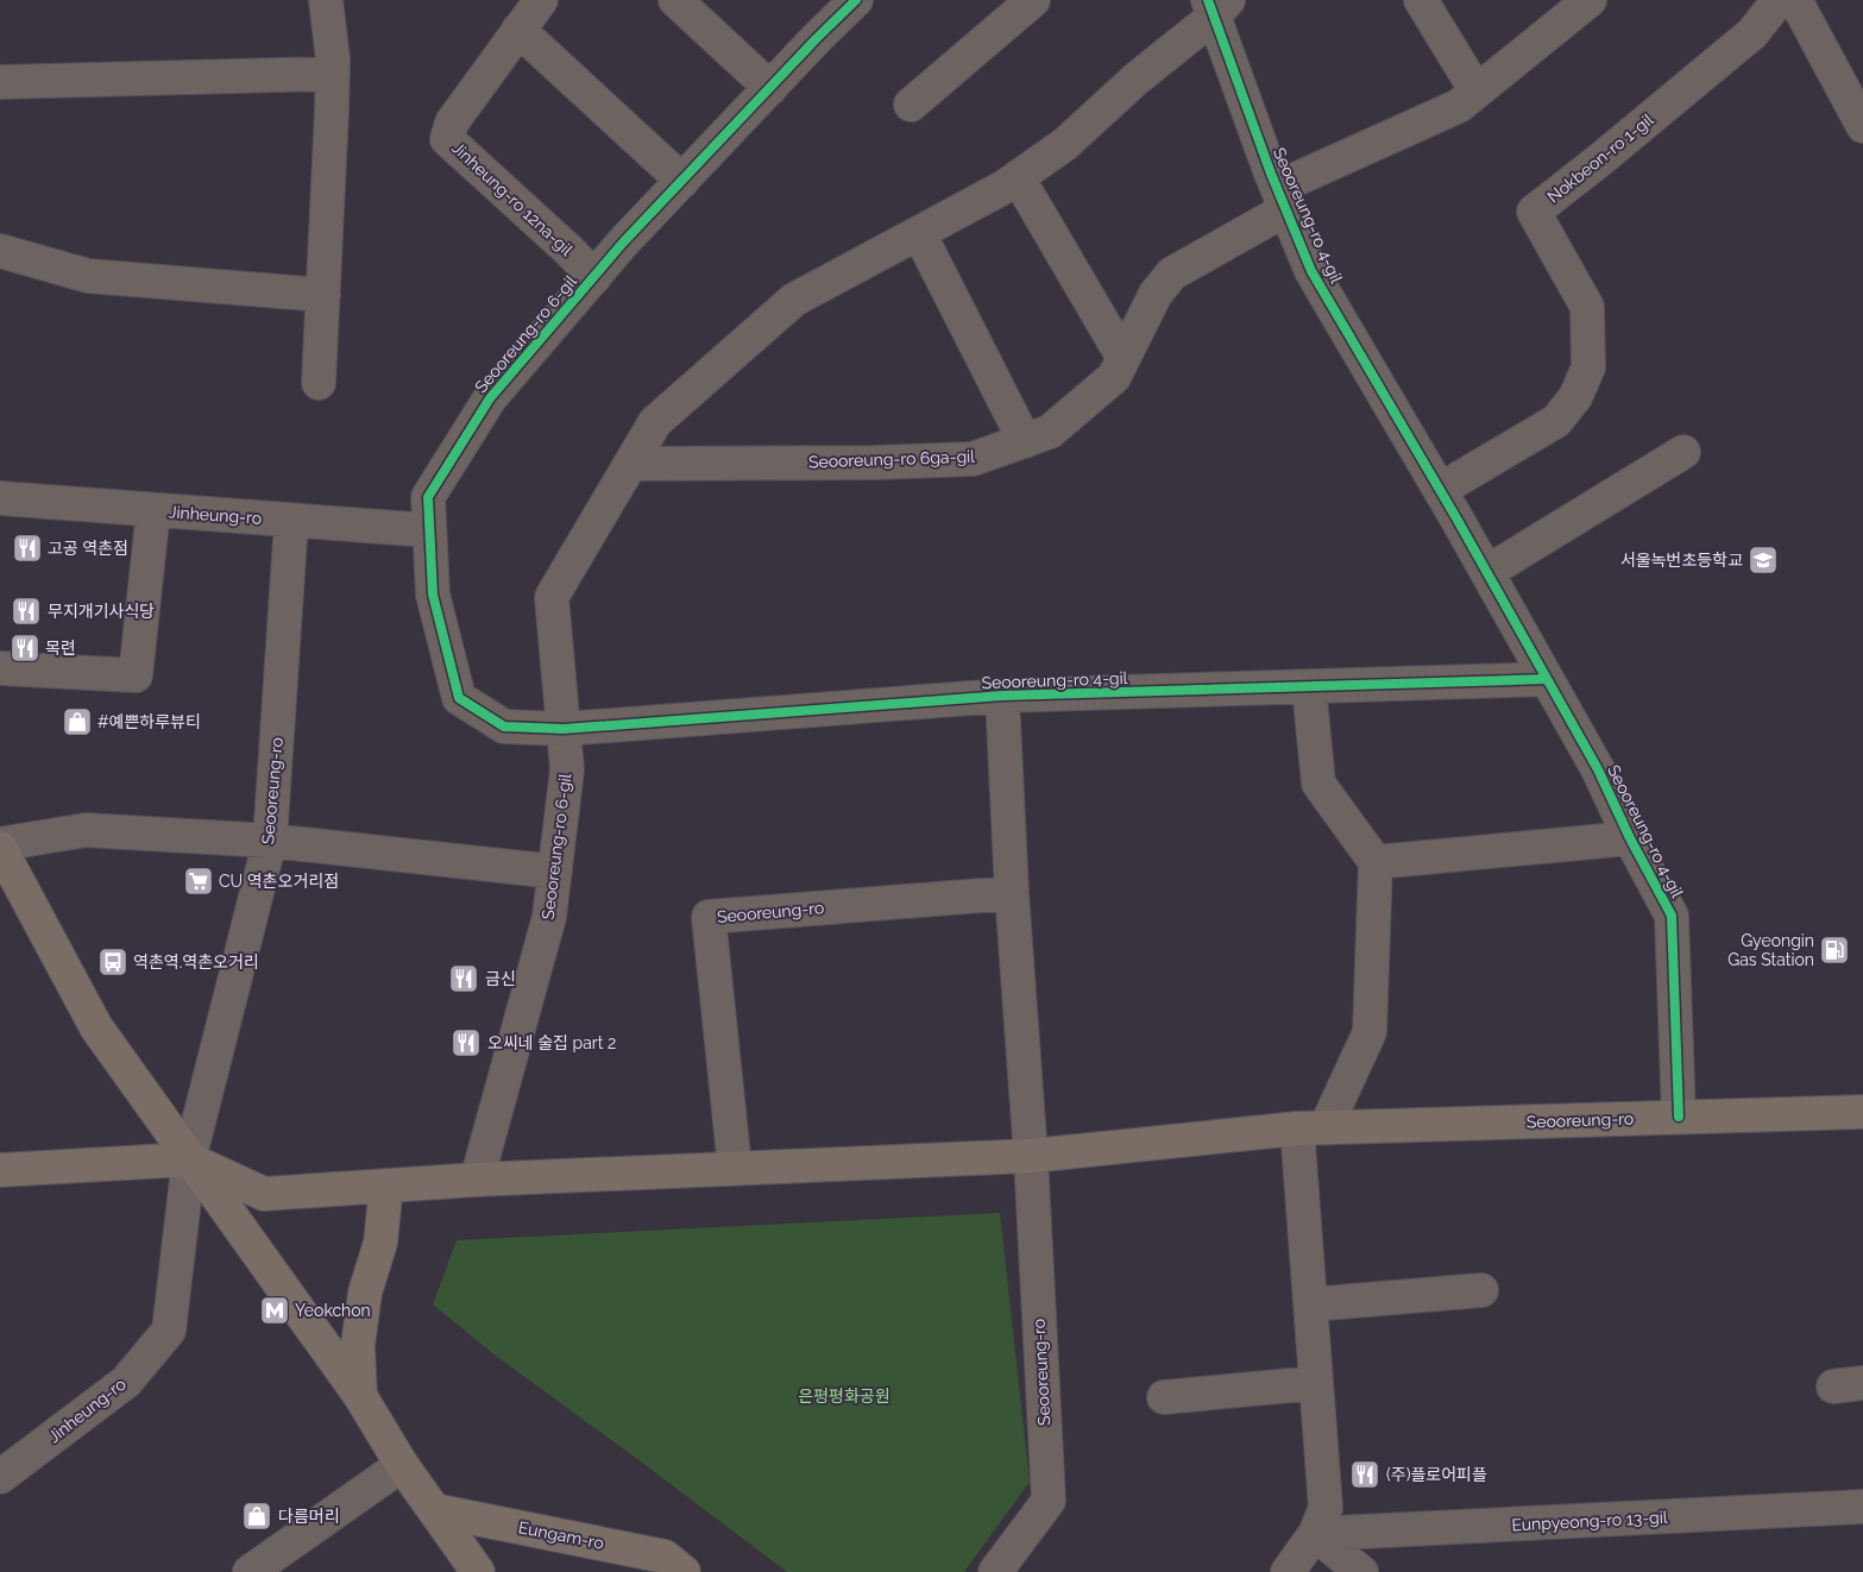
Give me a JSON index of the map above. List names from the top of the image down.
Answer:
{
  "streets": {
    "main road": ["Seooreung-ro", "Eungam-ro"],
    "street": [
      "Nokbeon-ro 1-gil",
      "Jinheung-ro 12na-gil",
      "Seooreung-ro 4-gil",
      "Seooreung-ro 6-gil",
      "Seooreung-ro 6ga-gil",
      "Jinheung-ro",
      "Eunpyeong-ro 13-gil"
    ]
  },
  "crossings": [
    ["Nokbeon-ro 1-gil", "Seooreung-ro 4-gil"],
    ["Jinheung-ro 12na-gil", "Seooreung-ro 6-gil"],
    ["Seooreung-ro 4-gil", "Seooreung-ro 6-gil"],
    ["Seooreung-ro 4-gil", "Seooreung-ro 6ga-gil"],
    ["Seooreung-ro 4-gil", "Seooreung-ro"],
    ["Seooreung-ro 6-gil", "Jinheung-ro"],
    ["Seooreung-ro 6-gil", "Seooreung-ro"],
    ["Jinheung-ro", "Seooreung-ro"]
  ],
  "parks": ["은평평화공원"],
  "places": {
    "restaurant": [
      "고공 역촌점",
      "무지개기사식당",
      "목련",
      "금신",
      "오씨네 술집 part 2",
      "(주)플로어피플"
    ],
    "school or university": ["서울녹번초등학교"],
    "shop": ["#예쁜하루뷰티", "다름머리"],
    "supermarket": ["CU 역촌오거리점"],
    "fuel station": ["Gyeongin Gas Station"],
    "bus stop": ["역촌역.역촌오거리"],
    "metro station": ["Yeokchon"]
  }
}
